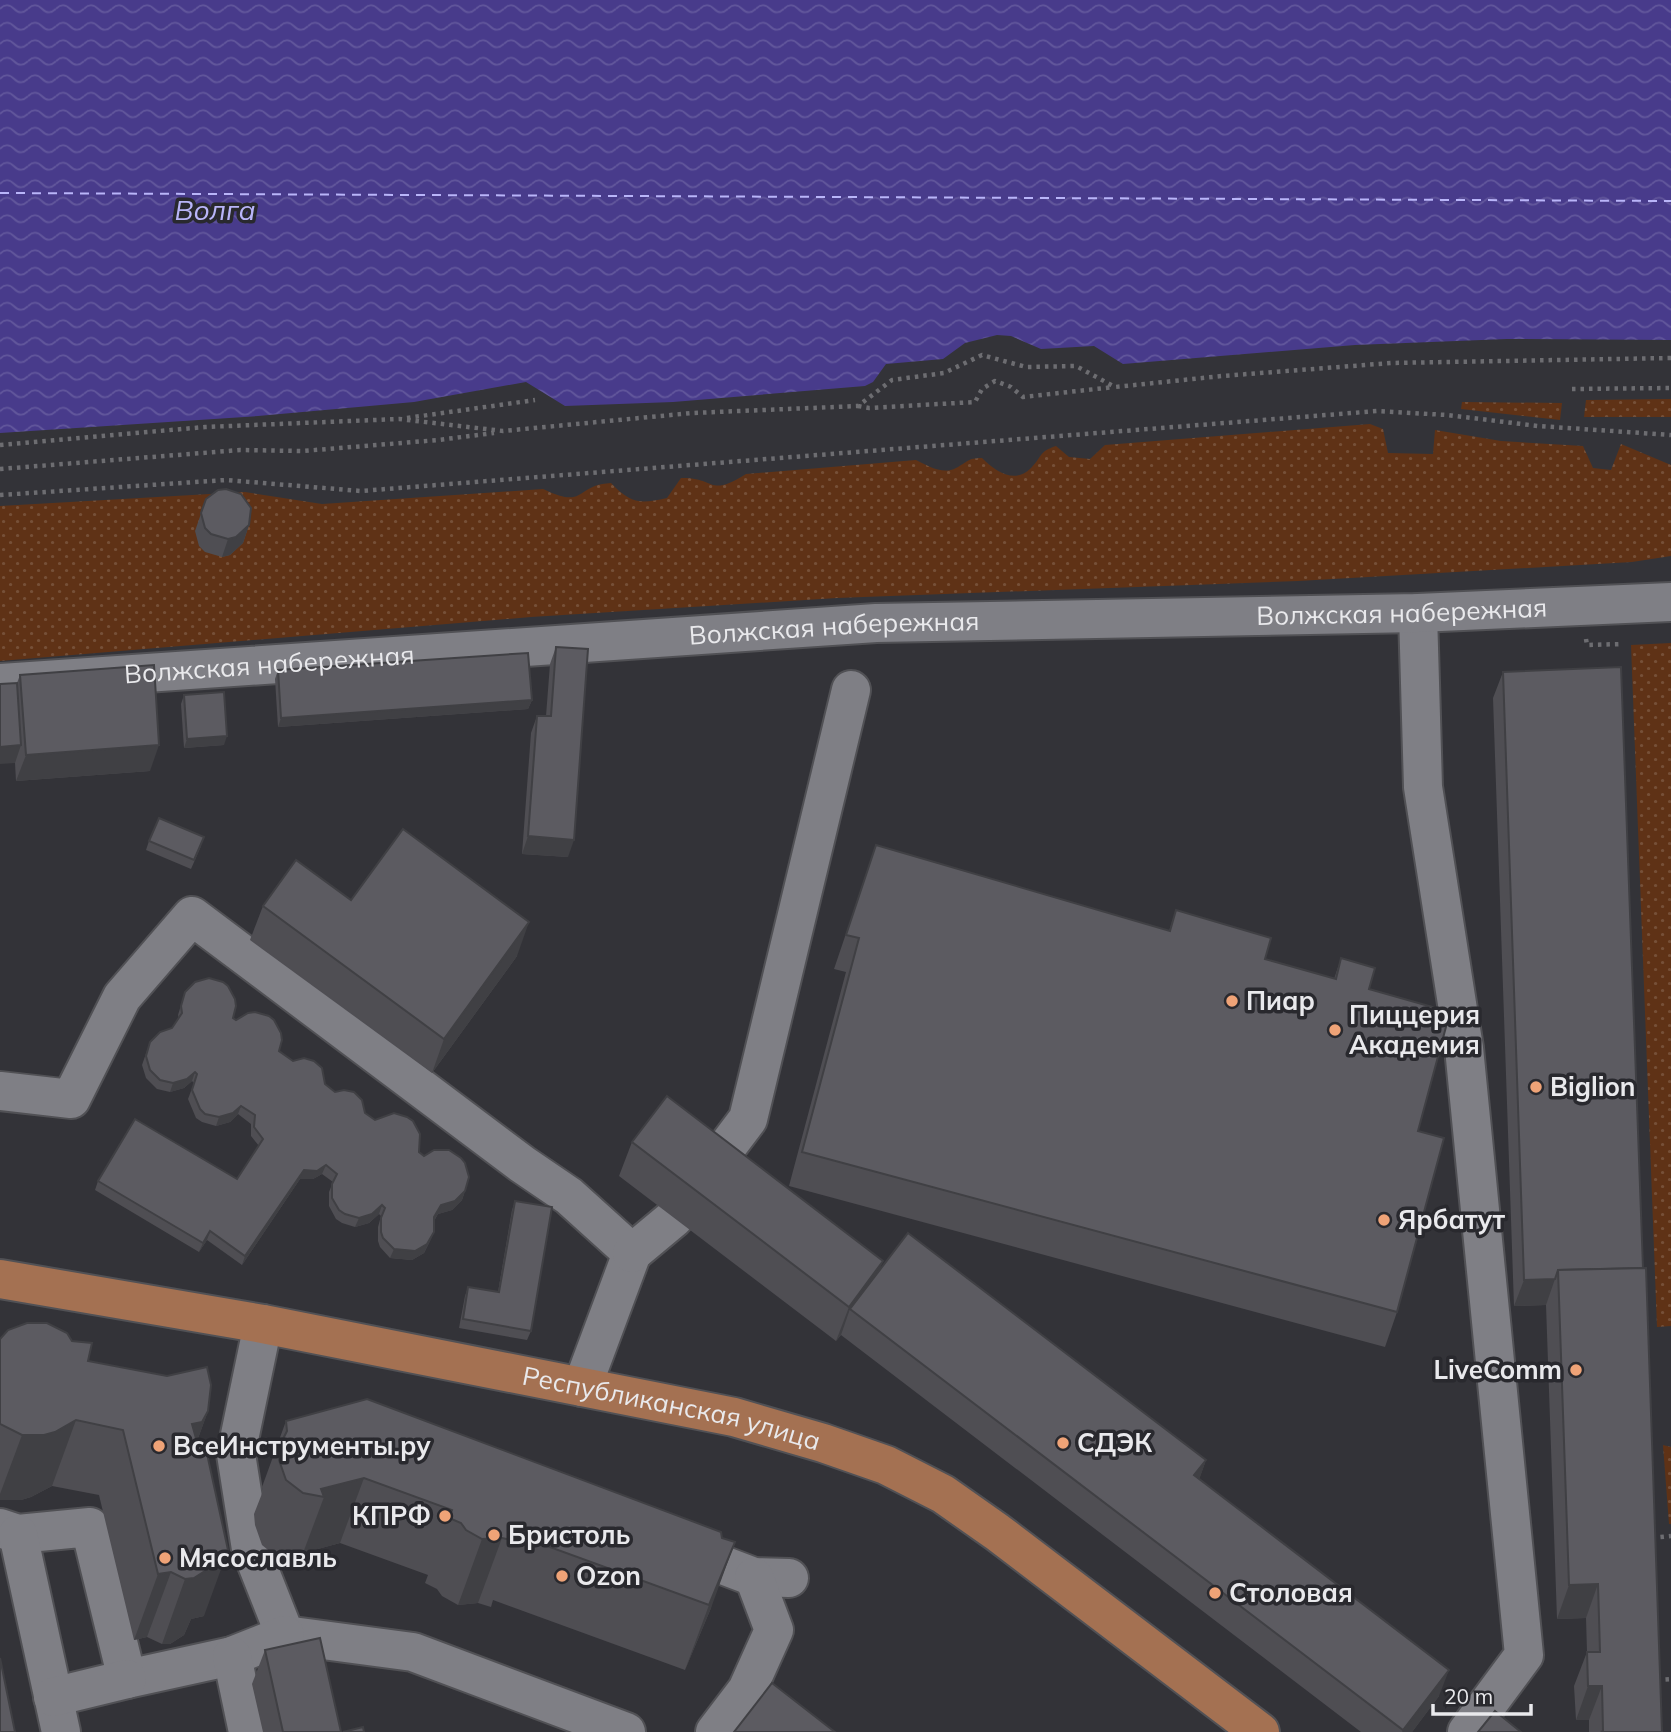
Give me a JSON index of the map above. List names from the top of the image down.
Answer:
{
  "streets": {
    "main road": ["Республиканская улица"],
    "street": ["Волжская набережная"]
  },
  "water": ["Волга"],
  "places": [
    "Пиар",
    "Пиццерия Академия",
    "Biglion",
    "Ярбатут",
    "LiveComm",
    "СДЭК",
    "ВсеИнструменты.ру",
    "КПРФ",
    "Бристоль",
    "Мясославль",
    "Ozon",
    "Столовая"
  ],
  "scale_bar": "20 m"
}
